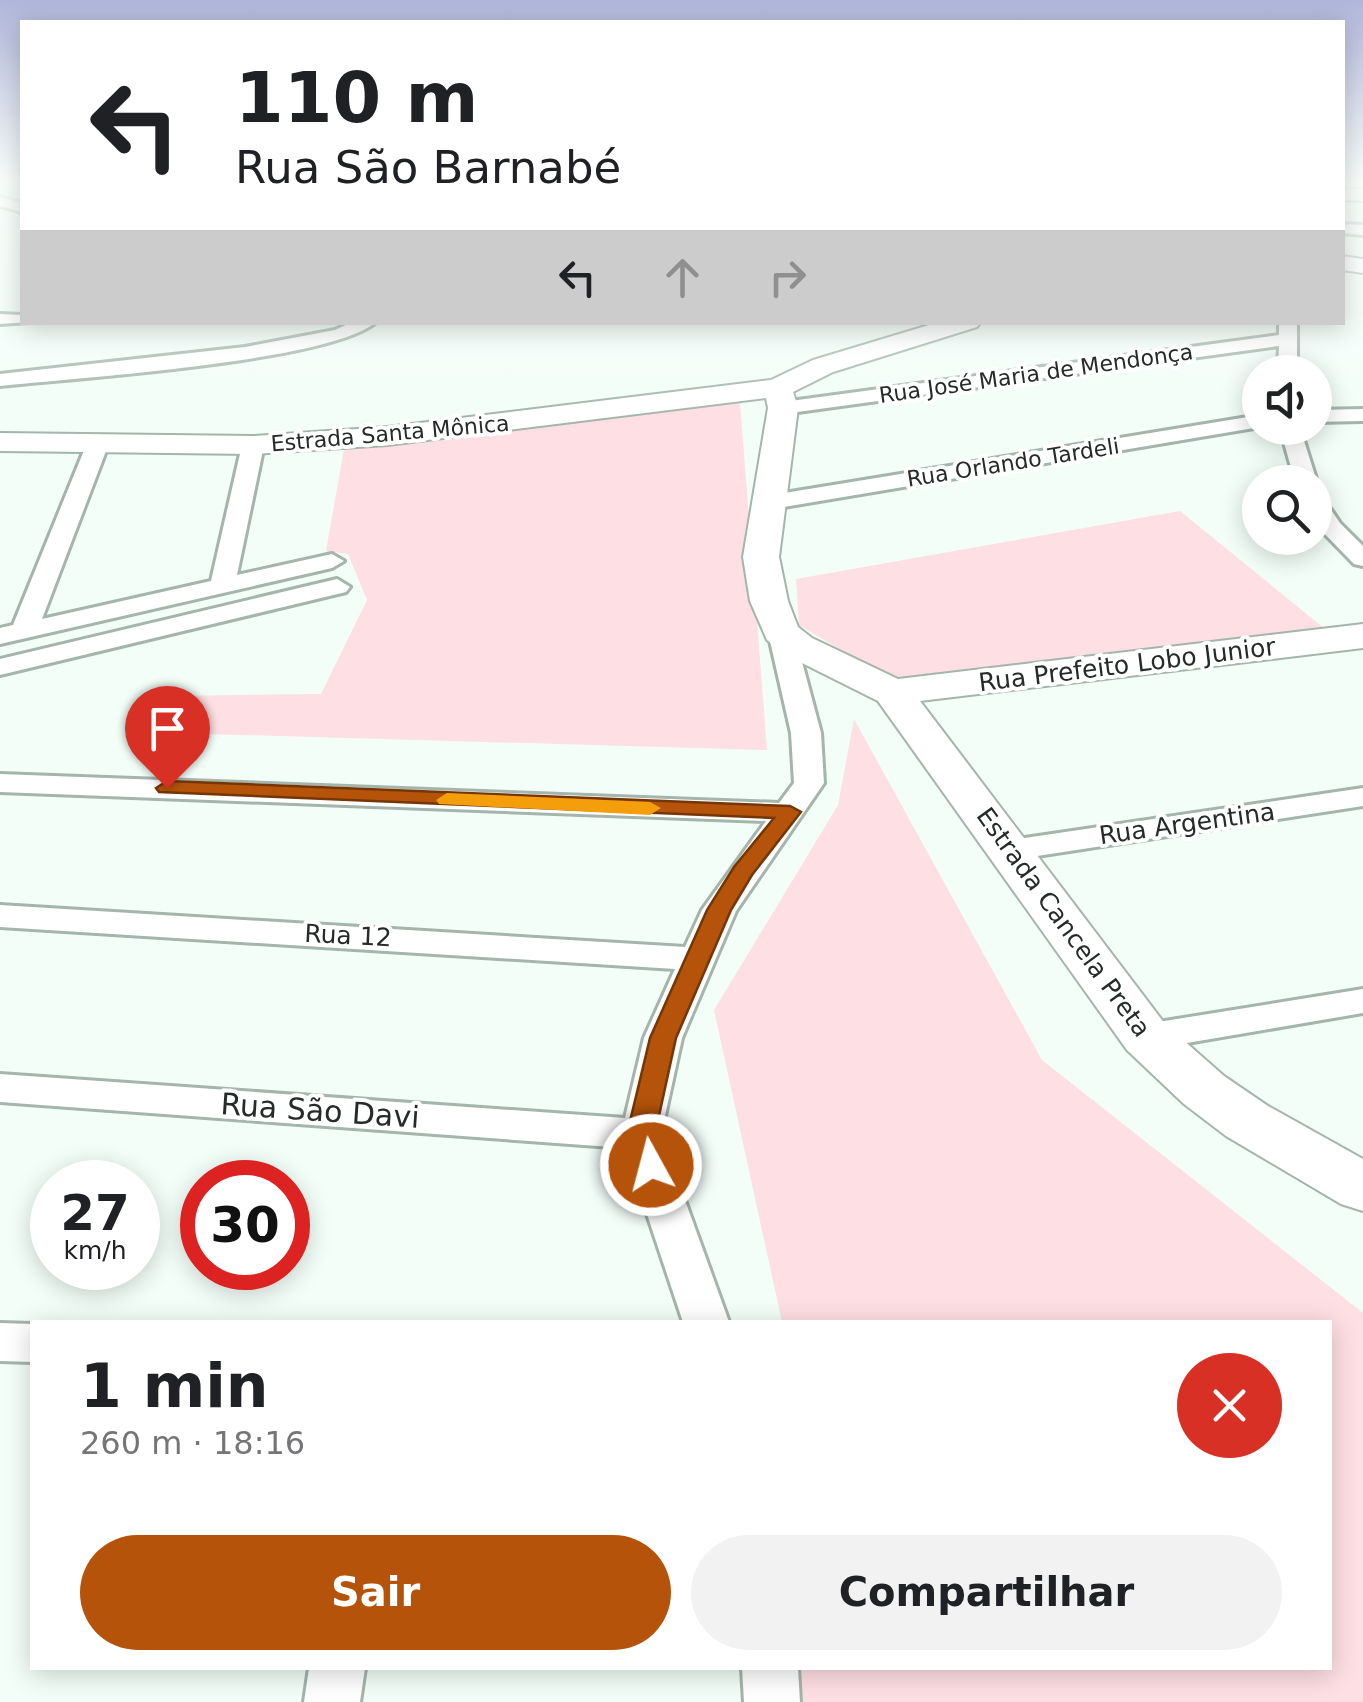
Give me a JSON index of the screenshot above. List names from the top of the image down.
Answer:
{
  "streets": {
    "main road": ["Estrada Santa Mônica", "Rua Prefeito Lobo Junior", "Estrada Cancela Preta"],
    "street": [
      "Rua José Maria de Mendonça",
      "Rua Orlando Tardeli",
      "Rua Argentina",
      "Rua 12",
      "Rua São Davi"
    ]
  },
  "crossings": [
    ["Rua José Maria de Mendonça", "Estrada Santa Mônica"],
    ["Rua Prefeito Lobo Junior", "Estrada Cancela Preta"],
    ["Rua Argentina", "Estrada Cancela Preta"]
  ],
  "page": {
    "turn": ["110 m", "Rua São Barnabé"],
    "speed": "27 km/h",
    "limit": "30",
    "heading": ["1 min", "260 m · 18:16"],
    "buttons": ["Sair", "Compartilhar"]
  }
}
